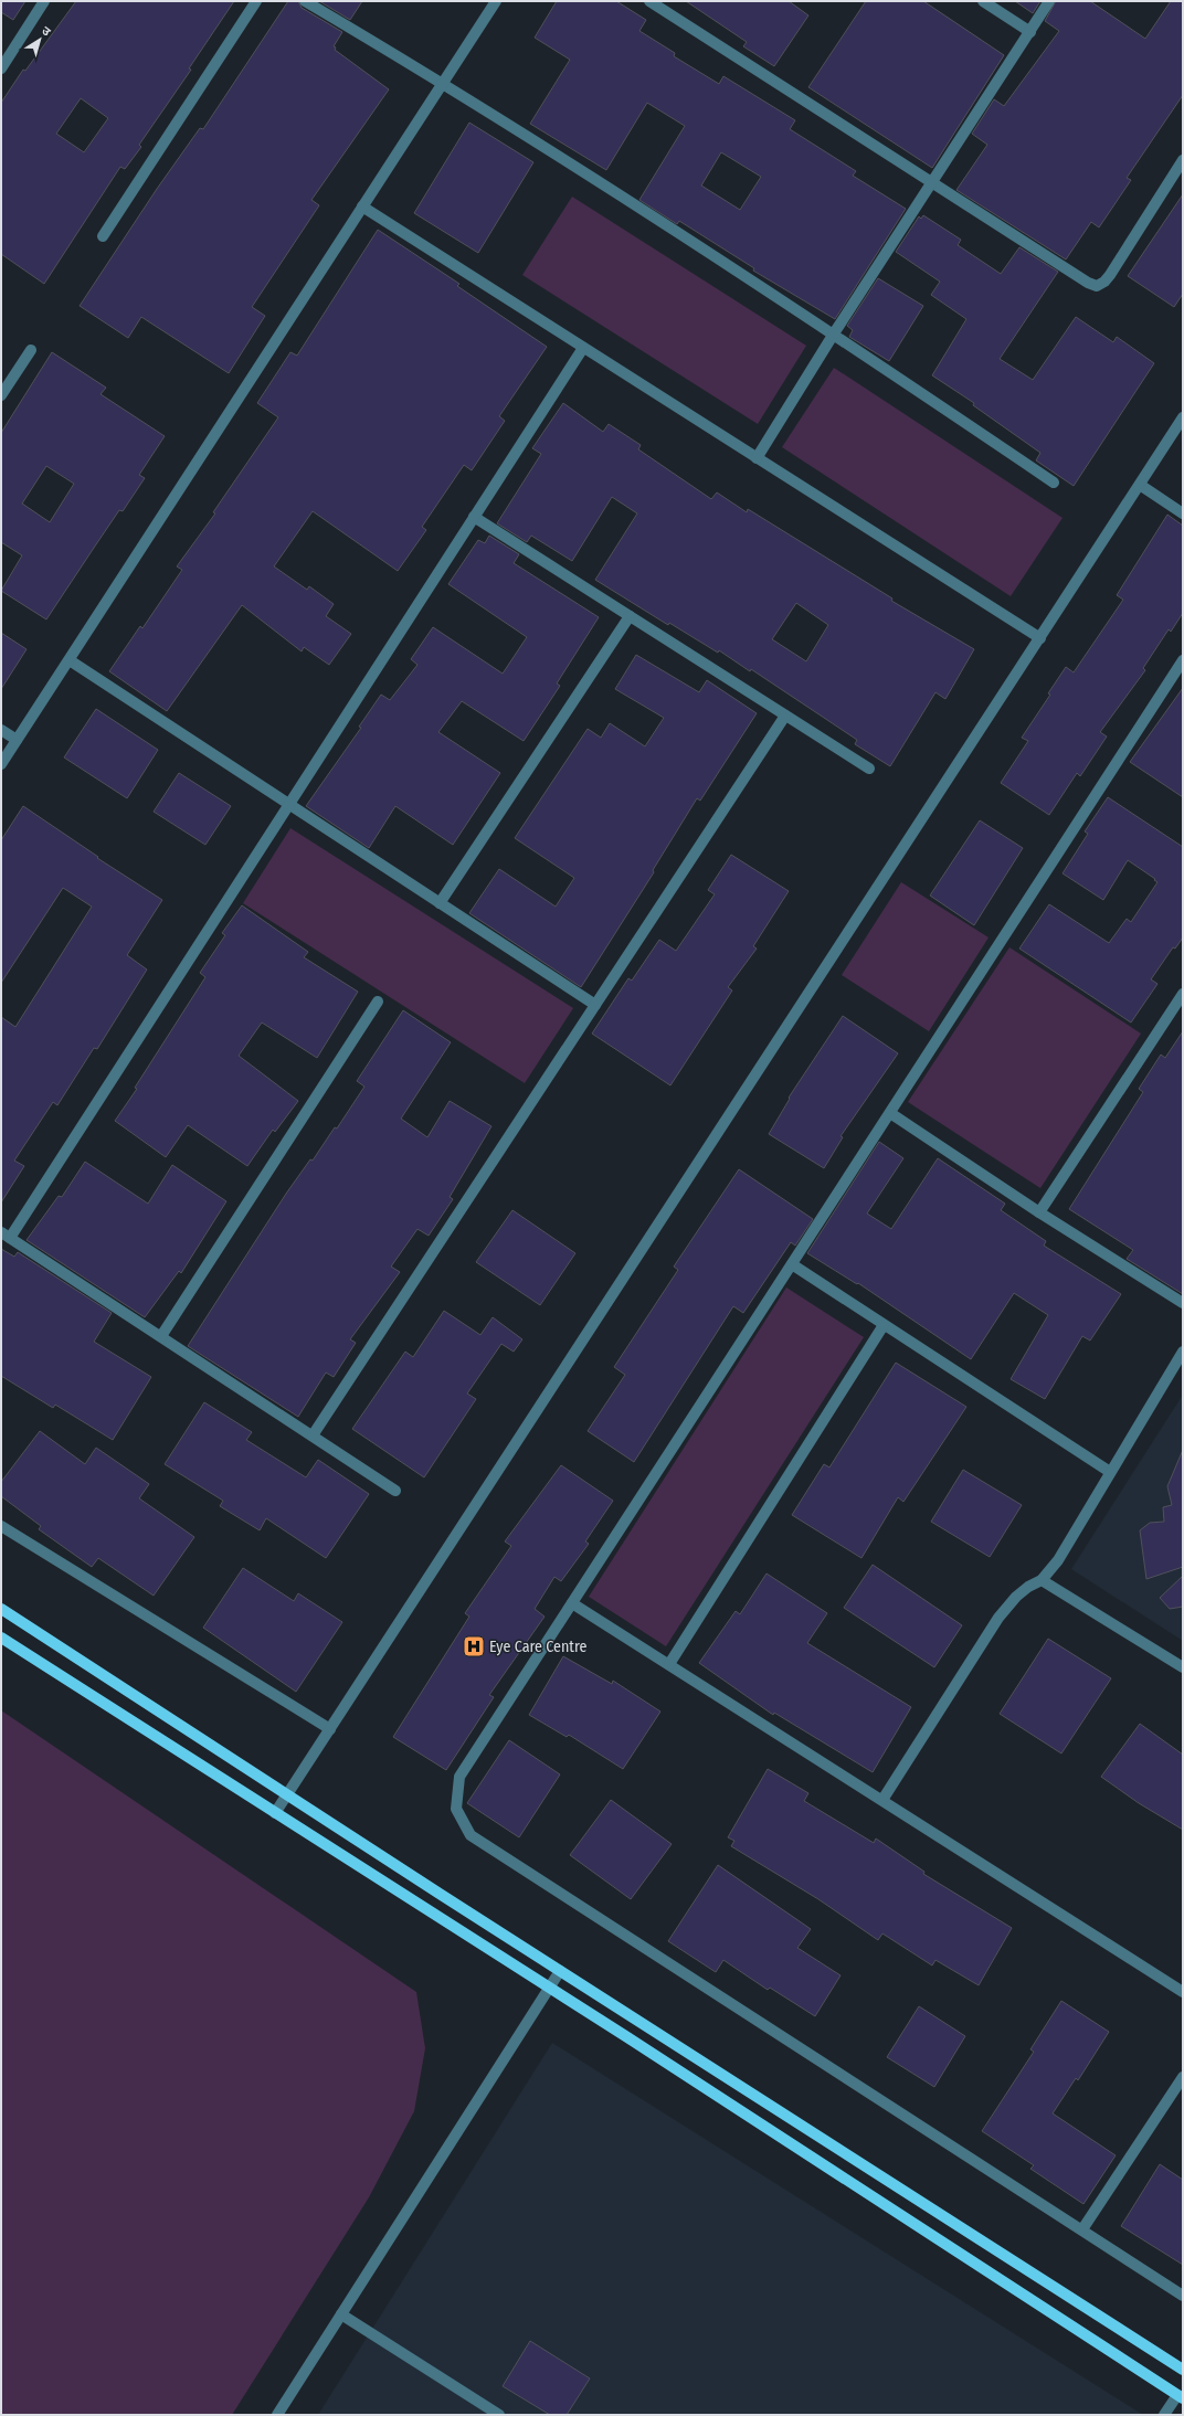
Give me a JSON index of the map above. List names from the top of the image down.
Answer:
{
  "places": {
    "hospital": ["Eye Care Centre"]
  },
  "north": "top right"
}
